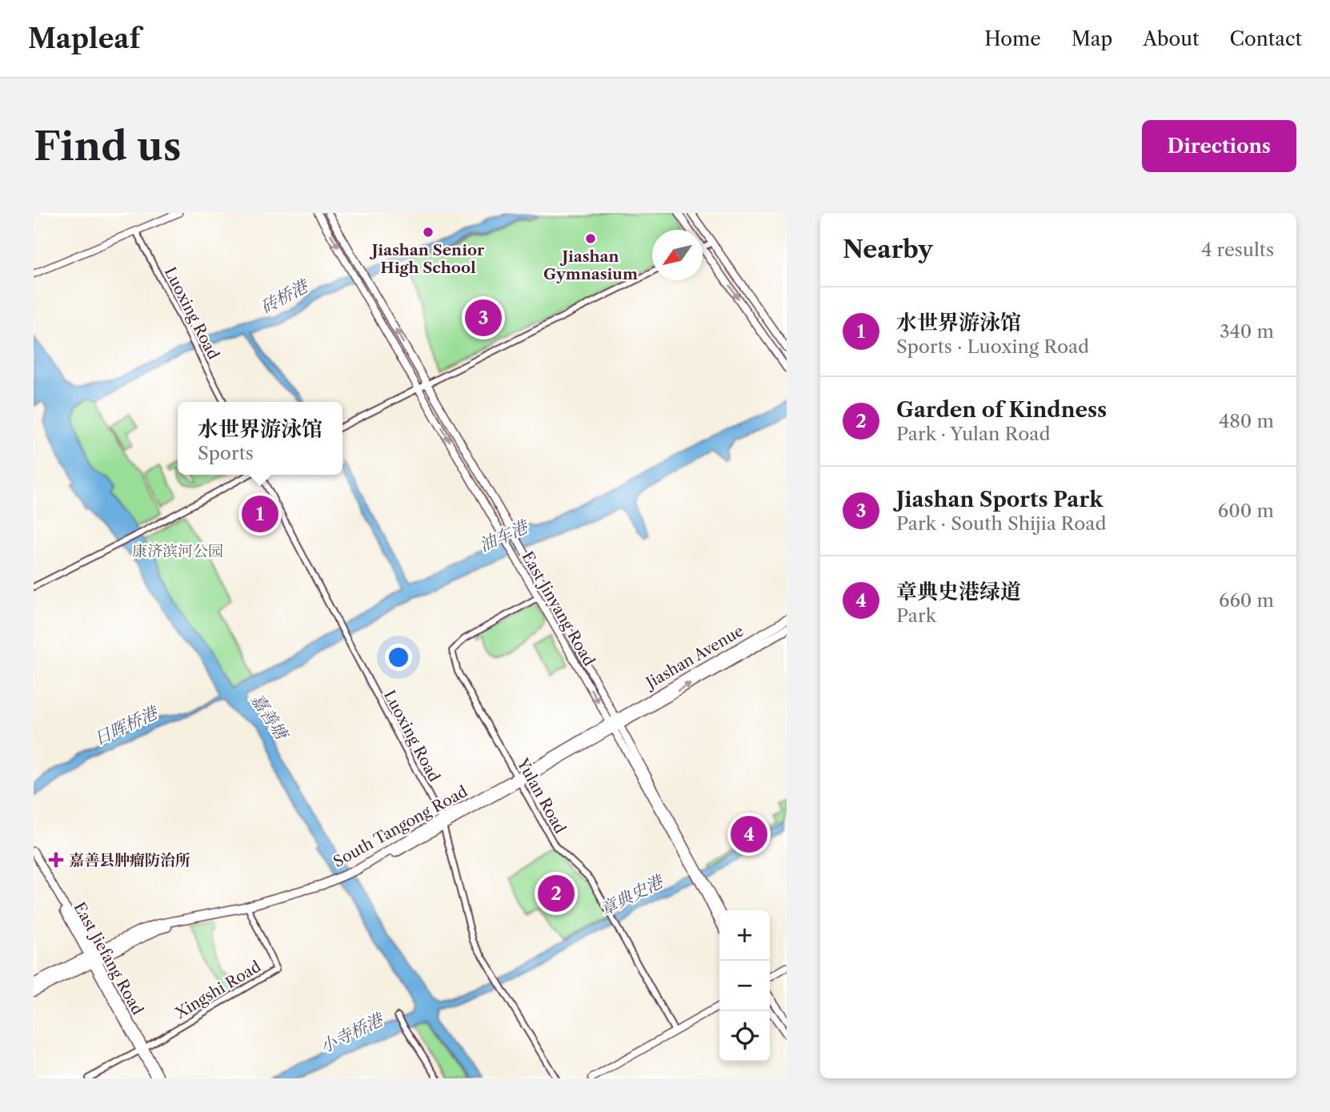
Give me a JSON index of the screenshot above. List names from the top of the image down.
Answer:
{
  "streets": {
    "main road": [
      "East Jinyang Road",
      "Jiashan Avenue",
      "South Tangong Road",
      "East Jiefang Road"
    ],
    "street": ["Luoxing Road", "Yulan Road", "Xingshi Road"]
  },
  "crossings": [
    ["Luoxing Road", "South Tangong Road"],
    ["East Jinyang Road", "Jiashan Avenue"],
    ["East Jinyang Road", "Yulan Road"],
    ["East Jinyang Road", "South Tangong Road"],
    ["Jiashan Avenue", "South Tangong Road"],
    ["Yulan Road", "South Tangong Road"],
    ["South Tangong Road", "East Jiefang Road"],
    ["South Tangong Road", "Xingshi Road"],
    ["East Jiefang Road", "Xingshi Road"]
  ],
  "water": [
    "砖桥港",
    "油车港",
    "嘉善塘",
    "日晖桥港",
    "章典史港",
    "小寺桥港"
  ],
  "parks": ["康济滨河公园"],
  "places": {
    "other": ["Jiashan Senior High School", "Jiashan Gymnasium"],
    "health": ["嘉善县肿瘤防治所"]
  },
  "north": "bottom left",
  "page": {
    "header": "Mapleaf",
    "nav": [
      "Home",
      "Map",
      "About",
      "Contact"
    ],
    "buttons": "Directions",
    "title": "Find us",
    "heading": ["Nearby", "4 results"],
    "list": [
      {
        "mark": "1",
        "name": "水世界游泳馆",
        "note": "Sports · Luoxing Road",
        "value": "340 m"
      },
      {
        "mark": "2",
        "name": "Garden of Kindness",
        "note": "Park · Yulan Road",
        "value": "480 m"
      },
      {
        "mark": "3",
        "name": "Jiashan Sports Park",
        "note": "Park · South Shijia Road",
        "value": "600 m"
      },
      {
        "mark": "4",
        "name": "章典史港绿道",
        "note": "Park",
        "value": "660 m"
      }
    ],
    "pins": [
      "3",
      "1",
      "4",
      "2"
    ],
    "popup": ["水世界游泳馆", "Sports"],
    "map_buttons": ["+", "−"]
  }
}
